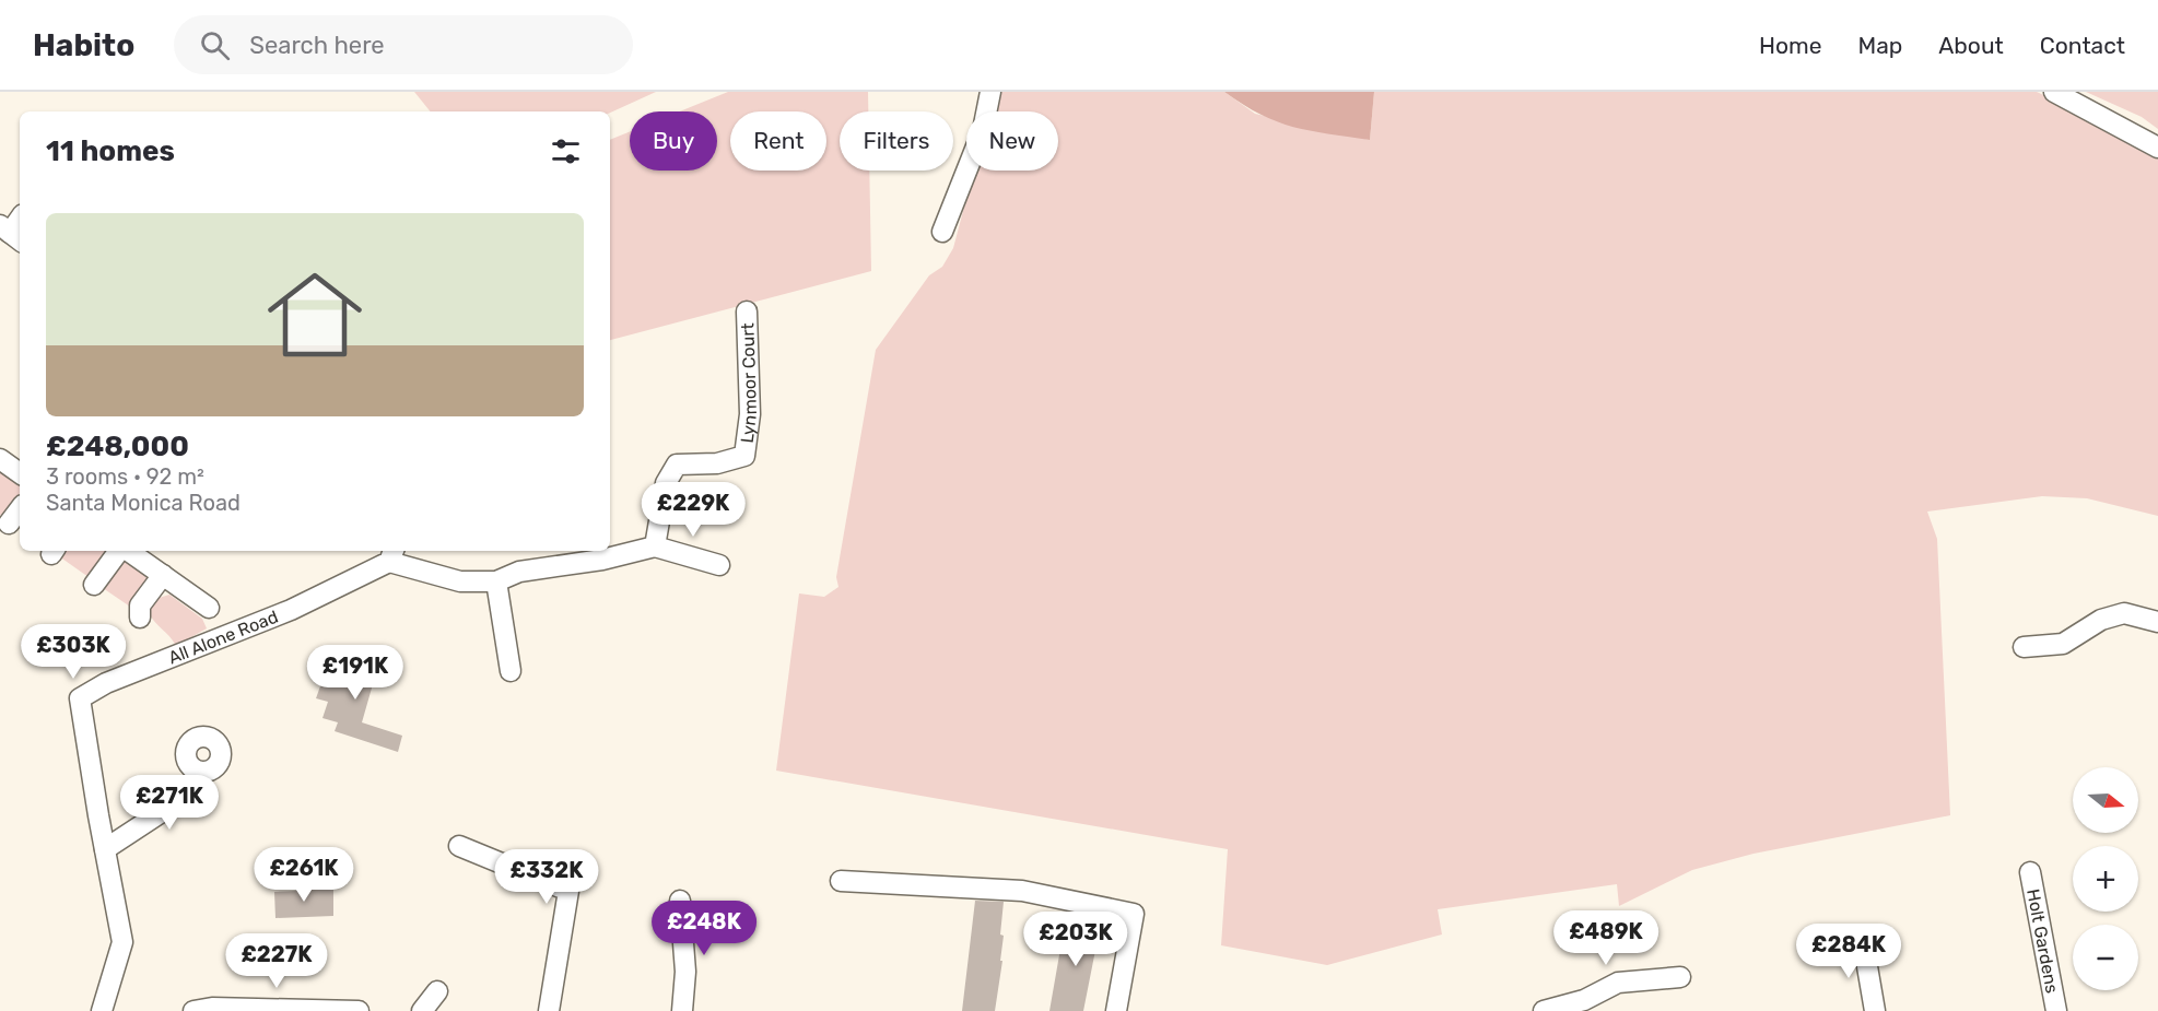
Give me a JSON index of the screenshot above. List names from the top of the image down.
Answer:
{
  "streets": {
    "street": ["Lynmoor Court", "All Alone Road", "Holt Gardens"]
  },
  "north": "right",
  "page": {
    "header": "Habito",
    "search": "Search here",
    "nav": [
      "Home",
      "Map",
      "About",
      "Contact"
    ],
    "chip": [
      "Buy",
      "Rent",
      "Filters",
      "New"
    ],
    "heading": "11 homes",
    "list": [
      {
        "name": "£248,000",
        "note": "3 rooms · 92 m² · Santa Monica Road"
      }
    ],
    "price": [
      "£229K",
      "£303K",
      "£191K",
      "£271K",
      "£261K",
      "£332K",
      "£248K",
      "£489K",
      "£203K",
      "£284K",
      "£227K"
    ],
    "map_buttons": ["+", "−"]
  }
}
